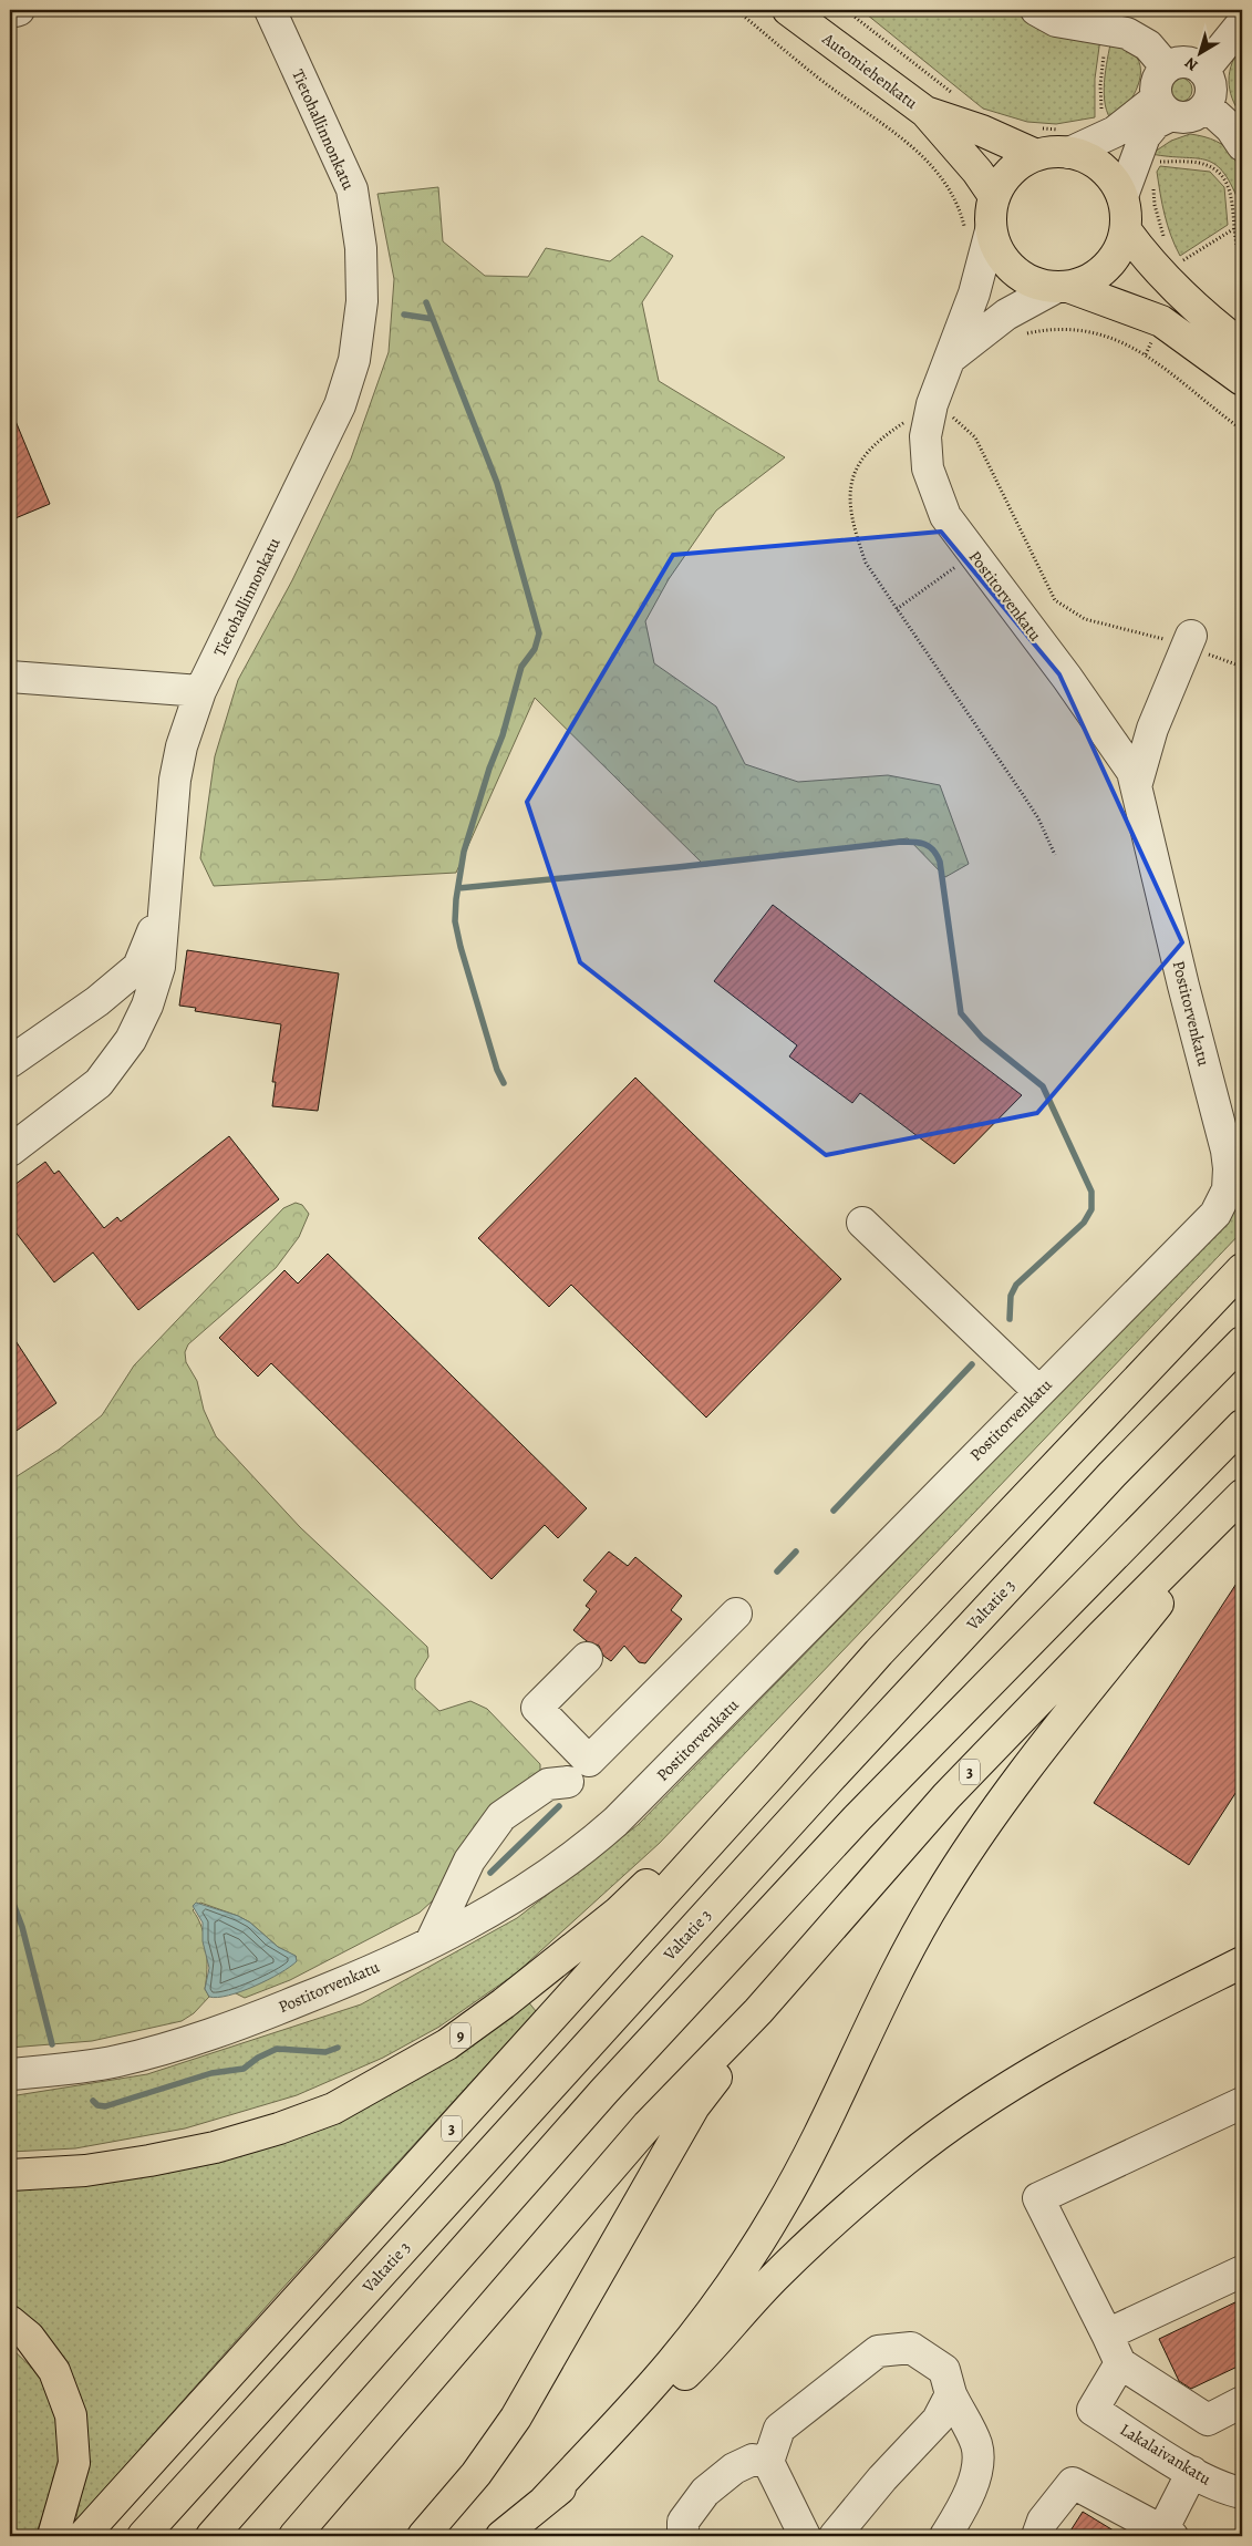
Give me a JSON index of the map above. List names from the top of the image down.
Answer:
{
  "streets": {
    "main road": [
      "Automiehenkatu",
      "Valtatie 3",
      "3",
      "9"
    ],
    "street": ["Tietohallinnonkatu", "Postitorvenkatu", "Lakalaivankatu"]
  },
  "crossings": [
    ["Automiehenkatu", "Postitorvenkatu"],
    ["3", "9"]
  ],
  "north": "bottom left"
}
